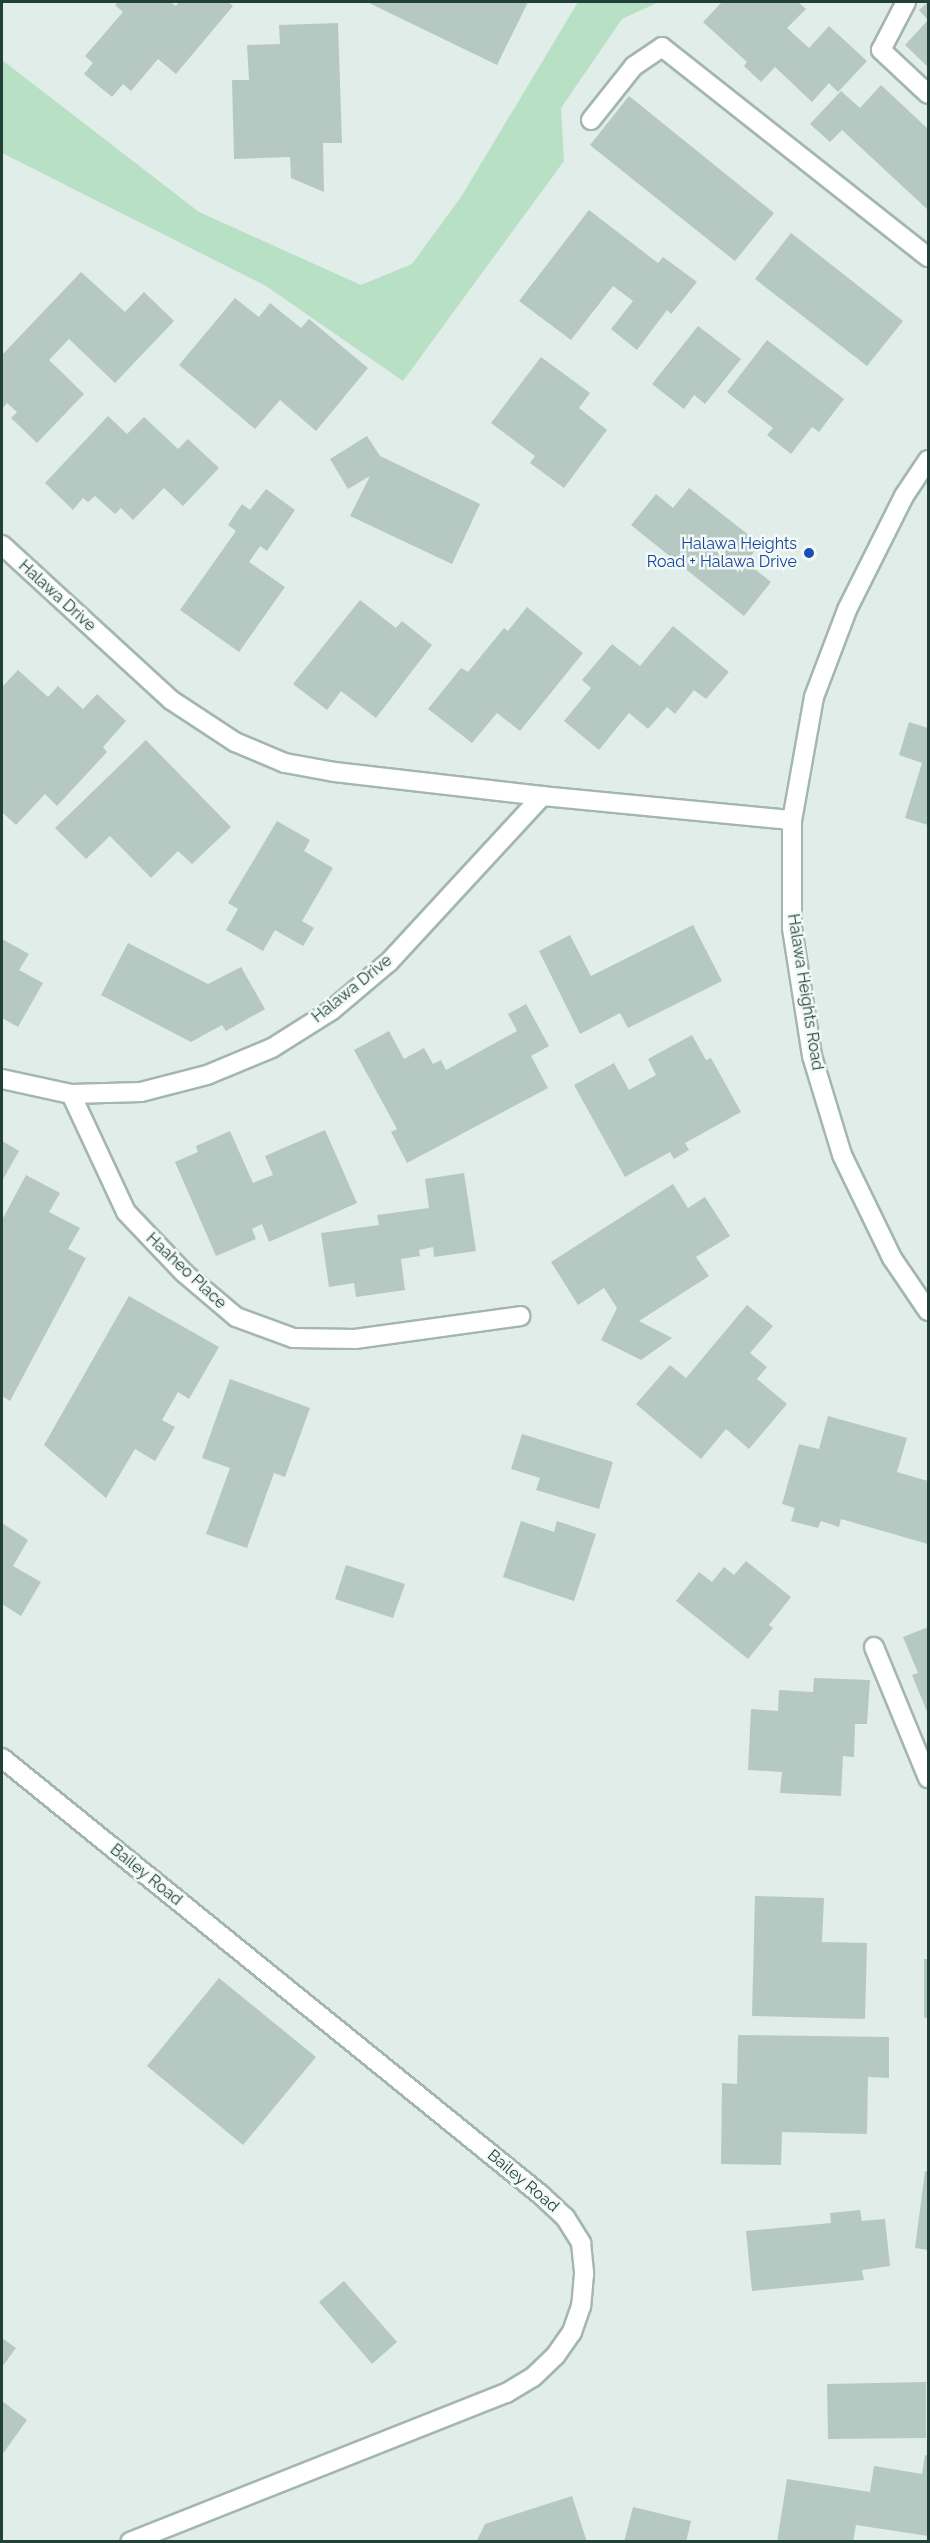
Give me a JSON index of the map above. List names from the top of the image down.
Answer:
{
  "streets": {
    "street": [
      "Halawa Drive",
      "Halawa Heights Road",
      "Haaheo Place",
      "Bailey Road"
    ]
  },
  "crossings": [
    ["Halawa Drive", "Halawa Heights Road"],
    ["Halawa Drive", "Haaheo Place"]
  ],
  "places": ["Halawa Heights Road + Halawa Drive"]
}
